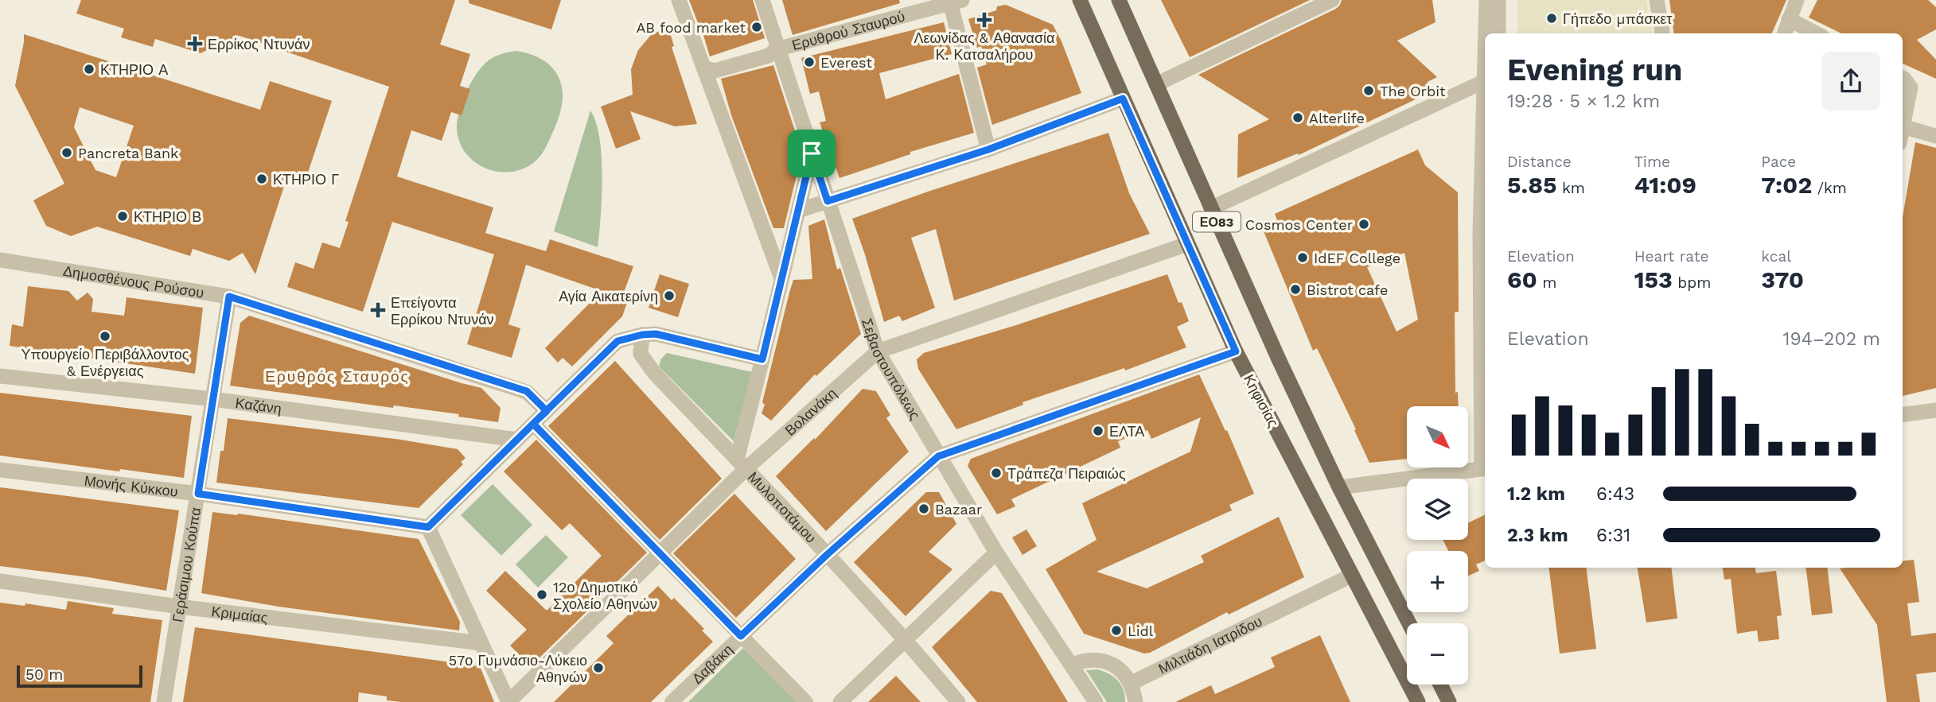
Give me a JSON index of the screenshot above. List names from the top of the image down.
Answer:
{
  "streets": {
    "main road": ["ΕΟ83", "Κηφισίας"],
    "street": [
      "Ερυθρού Σταυρού",
      "Δημοσθένους Ρούσου",
      "Σεβαστουπόλεως",
      "Καζάνη",
      "Βολανάκη",
      "Μονής Κύκκου",
      "Μυλοποτάμου",
      "Γεράσιμου Κούπα",
      "Κριμαίας",
      "Μιλτιάδη Ιατρίδου",
      "Δαβάκη"
    ]
  },
  "crossings": [
    ["Ερυθρού Σταυρού", "Σεβαστουπόλεως"],
    ["Δημοσθένους Ρούσου", "Γεράσιμου Κούπα"],
    ["Σεβαστουπόλεως", "Βολανάκη"],
    ["Σεβαστουπόλεως", "Δαβάκη"],
    ["Κηφισίας", "Βολανάκη"],
    ["Κηφισίας", "Μιλτιάδη Ιατρίδου"],
    ["Κηφισίας", "Δαβάκη"],
    ["Καζάνη", "Γεράσιμου Κούπα"],
    ["Βολανάκη", "Μυλοποτάμου"],
    ["Μονής Κύκκου", "Γεράσιμου Κούπα"],
    ["Μυλοποτάμου", "Δαβάκη"],
    ["Γεράσιμου Κούπα", "Κριμαίας"]
  ],
  "districts": ["Ερυθρός Σταυρός"],
  "places": {
    "other": [
      "Γήπεδο μπάσκετ",
      "AB food market",
      "Everest",
      "ΚΤΗΡΙΟ Α",
      "The Orbit",
      "Alterlife",
      "Pancreta Bank",
      "ΚΤΗΡΙΟ Γ",
      "ΚΤΗΡΙΟ Β",
      "Cosmos Center",
      "IdEF College",
      "Bistrot cafe",
      "Αγία Αικατερίνη",
      "Υπουργείο Περιβάλλοντος & Ενέργειας",
      "ΕΛΤΑ",
      "Τράπεζα Πειραιώς",
      "Bazaar",
      "12ο Δημοτικό Σχολείο Αθηνών",
      "Lidl",
      "57ο Γυμνάσιο-Λύκειο Αθηνών"
    ],
    "health": ["Λεωνίδας & Αθανασία Κ. Κατσαλήρου", "Ερρίκος Ντυνάν", "Επείγοντα Ερρίκου Ντυνάν"]
  },
  "scale_bar": "50 m",
  "north": "bottom right",
  "page": {
    "heading": ["Evening run", "19:28 · 5 × 1.2 km"],
    "stats": [
      ["Distance", "5.85 km"],
      ["Time", "41:09"],
      ["Pace", "7:02 /km"],
      ["Elevation", "60 m"],
      ["Heart rate", "153 bpm"],
      ["kcal", "370"]
    ],
    "chart": ["Elevation", "194–202 m"],
    "map_buttons": ["+", "−"],
    "list": [
      {
        "name": "1.2 km",
        "note": "6:43"
      },
      {
        "name": "2.3 km",
        "note": "6:31"
      }
    ],
    "scale": "50 m"
  }
}
